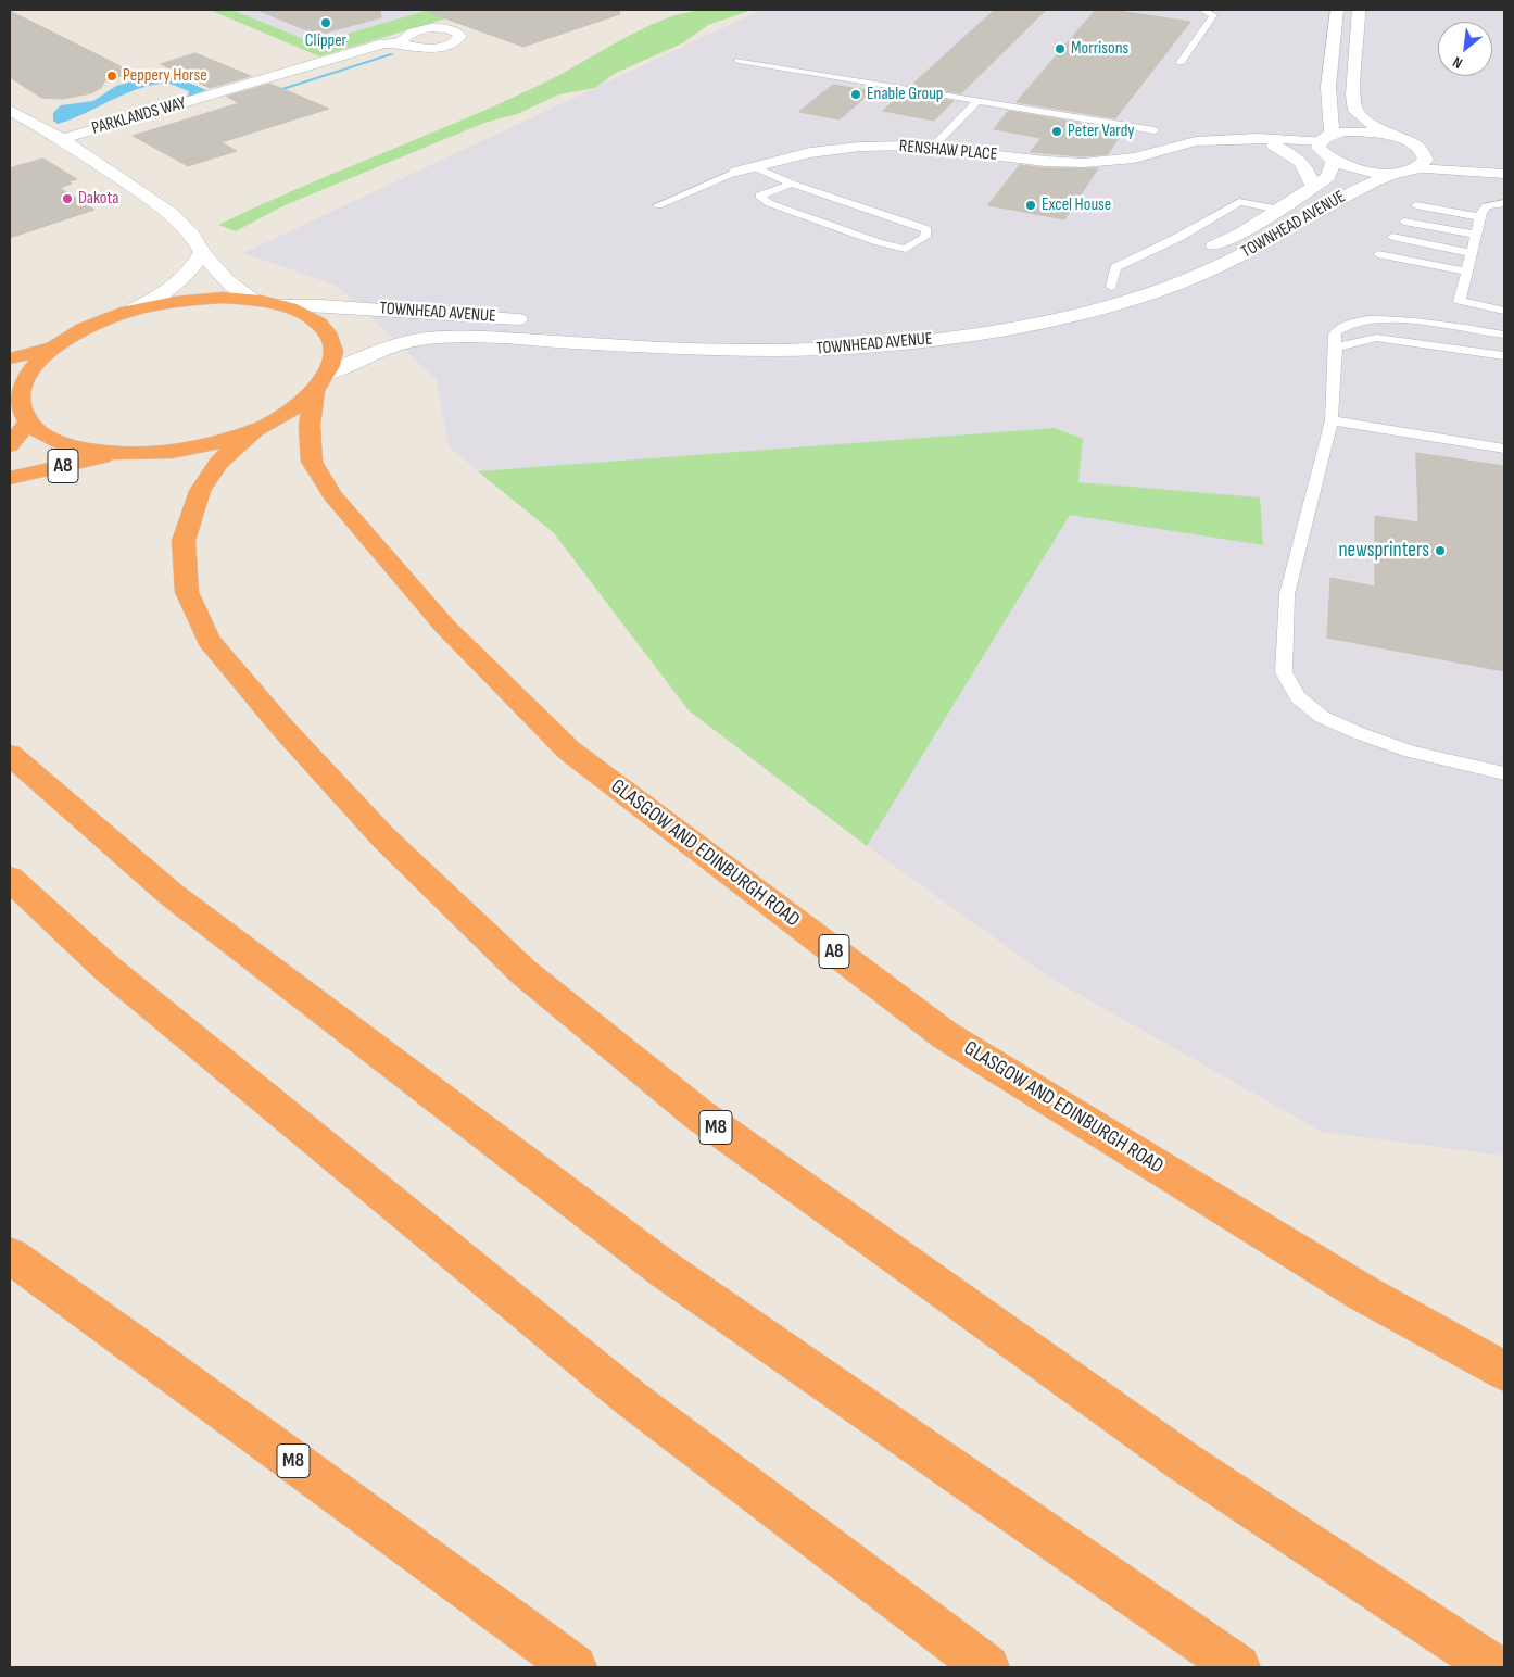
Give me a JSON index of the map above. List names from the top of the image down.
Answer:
{
  "streets": {
    "highway": ["A8", "GLASGOW AND EDINBURGH ROAD", "M8"],
    "street": ["PARKLANDS WAY", "RENSHAW PLACE", "TOWNHEAD AVENUE"]
  },
  "crossings": [
    ["RENSHAW PLACE", "TOWNHEAD AVENUE"],
    ["TOWNHEAD AVENUE", "GLASGOW AND EDINBURGH ROAD"]
  ],
  "places": [
    "Clipper",
    "Morrisons",
    "Peppery Horse",
    "Enable Group",
    "Peter Vardy",
    "Dakota",
    "Excel House",
    "newsprinters"
  ],
  "north": "bottom left"
}
